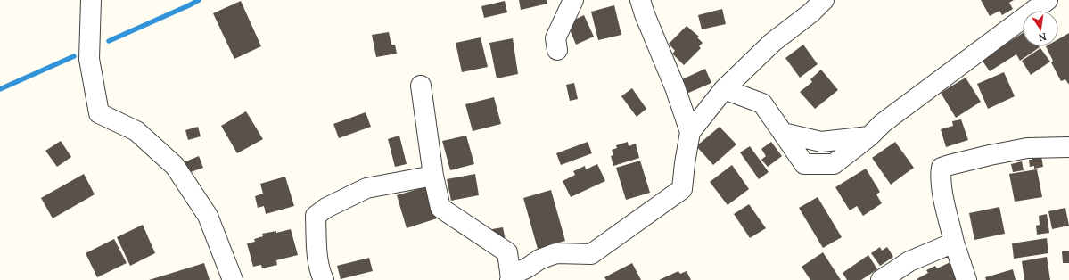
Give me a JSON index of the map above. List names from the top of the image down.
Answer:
{
  "north": "bottom"
}
